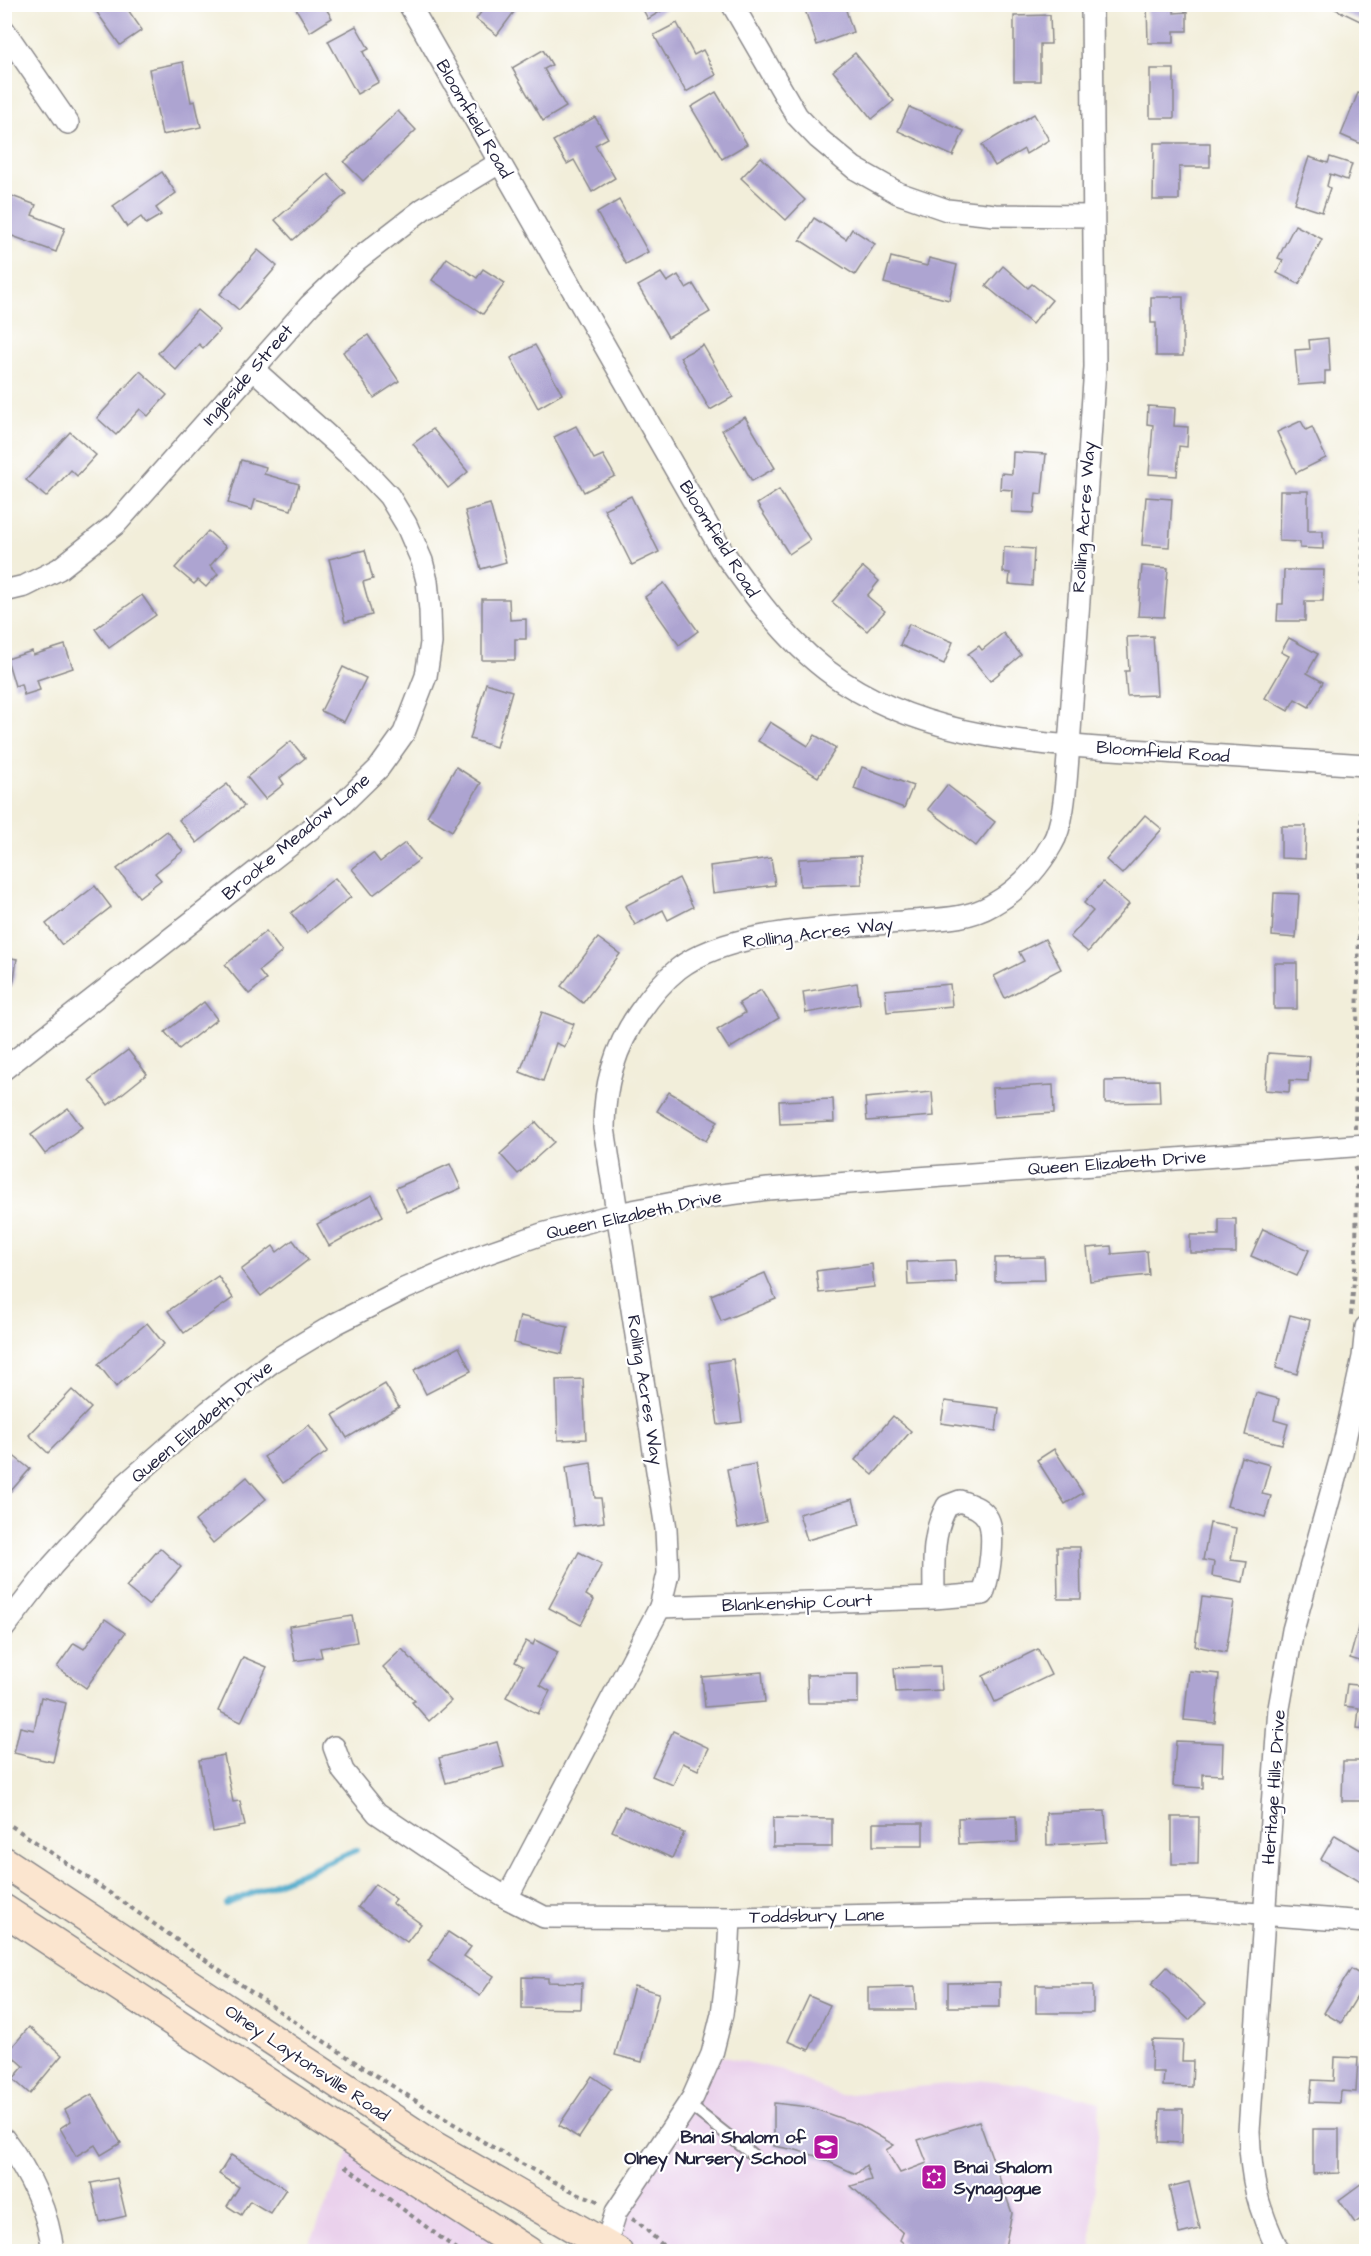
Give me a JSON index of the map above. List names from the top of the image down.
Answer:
{
  "streets": {
    "main road": ["Olney Laytonsville Road"],
    "street": [
      "Bloomfield Road",
      "Ingleside Street",
      "Rolling Acres Way",
      "Brooke Meadow Lane",
      "Queen Elizabeth Drive",
      "Blankenship Court",
      "Heritage Hills Drive",
      "Toddsbury Lane"
    ]
  },
  "crossings": [
    ["Bloomfield Road", "Ingleside Street"],
    ["Bloomfield Road", "Rolling Acres Way"],
    ["Ingleside Street", "Brooke Meadow Lane"],
    ["Rolling Acres Way", "Queen Elizabeth Drive"],
    ["Rolling Acres Way", "Blankenship Court"],
    ["Rolling Acres Way", "Toddsbury Lane"],
    ["Heritage Hills Drive", "Toddsbury Lane"]
  ],
  "places": {
    "school or university": ["Bnai Shalom of Olney Nursery School"],
    "synagogue": ["Bnai Shalom Synagogue"]
  }
}
